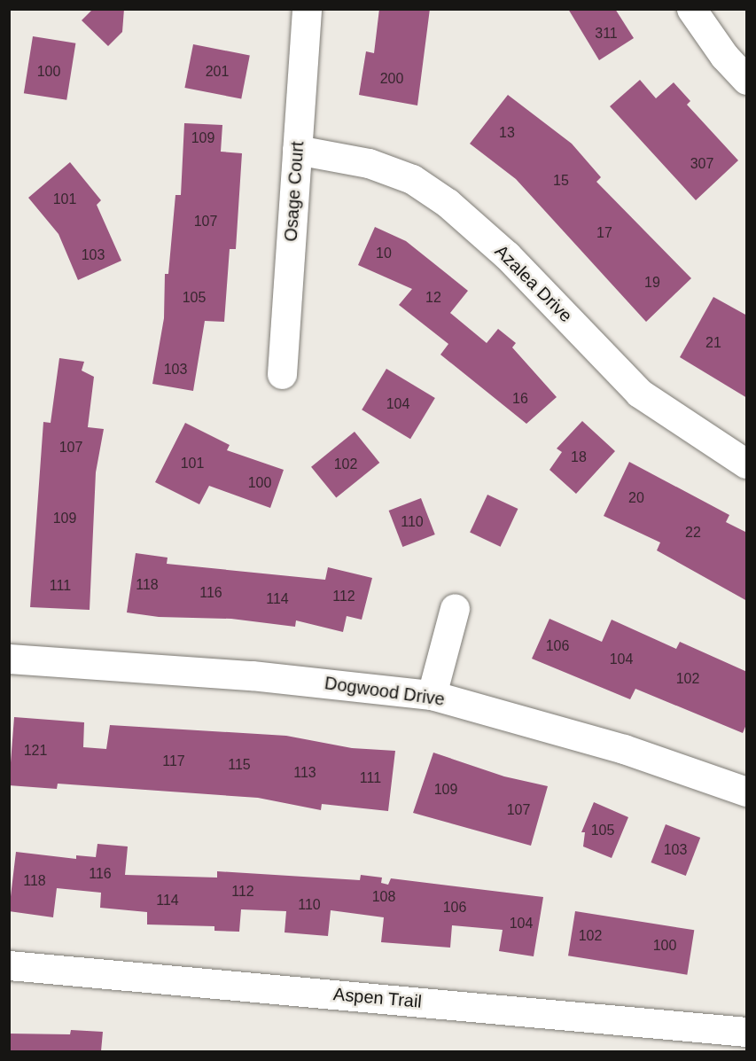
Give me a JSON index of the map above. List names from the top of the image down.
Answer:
{
  "streets": {
    "street": [
      "Osage Court",
      "Azalea Drive",
      "Dogwood Drive",
      "Aspen Trail"
    ]
  },
  "crossings": [
    ["Osage Court", "Azalea Drive"]
  ],
  "house_numbers": [
    "311",
    "100",
    "201",
    "200",
    "13",
    "109",
    "307",
    "15",
    "101",
    "107",
    "17",
    "10",
    "103",
    "19",
    "105",
    "12",
    "21",
    "103",
    "16",
    "104",
    "107",
    "18",
    "101",
    "102",
    "100",
    "20",
    "109",
    "110",
    "22",
    "118",
    "111",
    "116",
    "112",
    "114",
    "106",
    "104",
    "102",
    "121",
    "117",
    "115",
    "113",
    "111",
    "109",
    "107",
    "105",
    "103",
    "116",
    "118",
    "112",
    "108",
    "114",
    "110",
    "106",
    "104",
    "102",
    "100"
  ]
}
